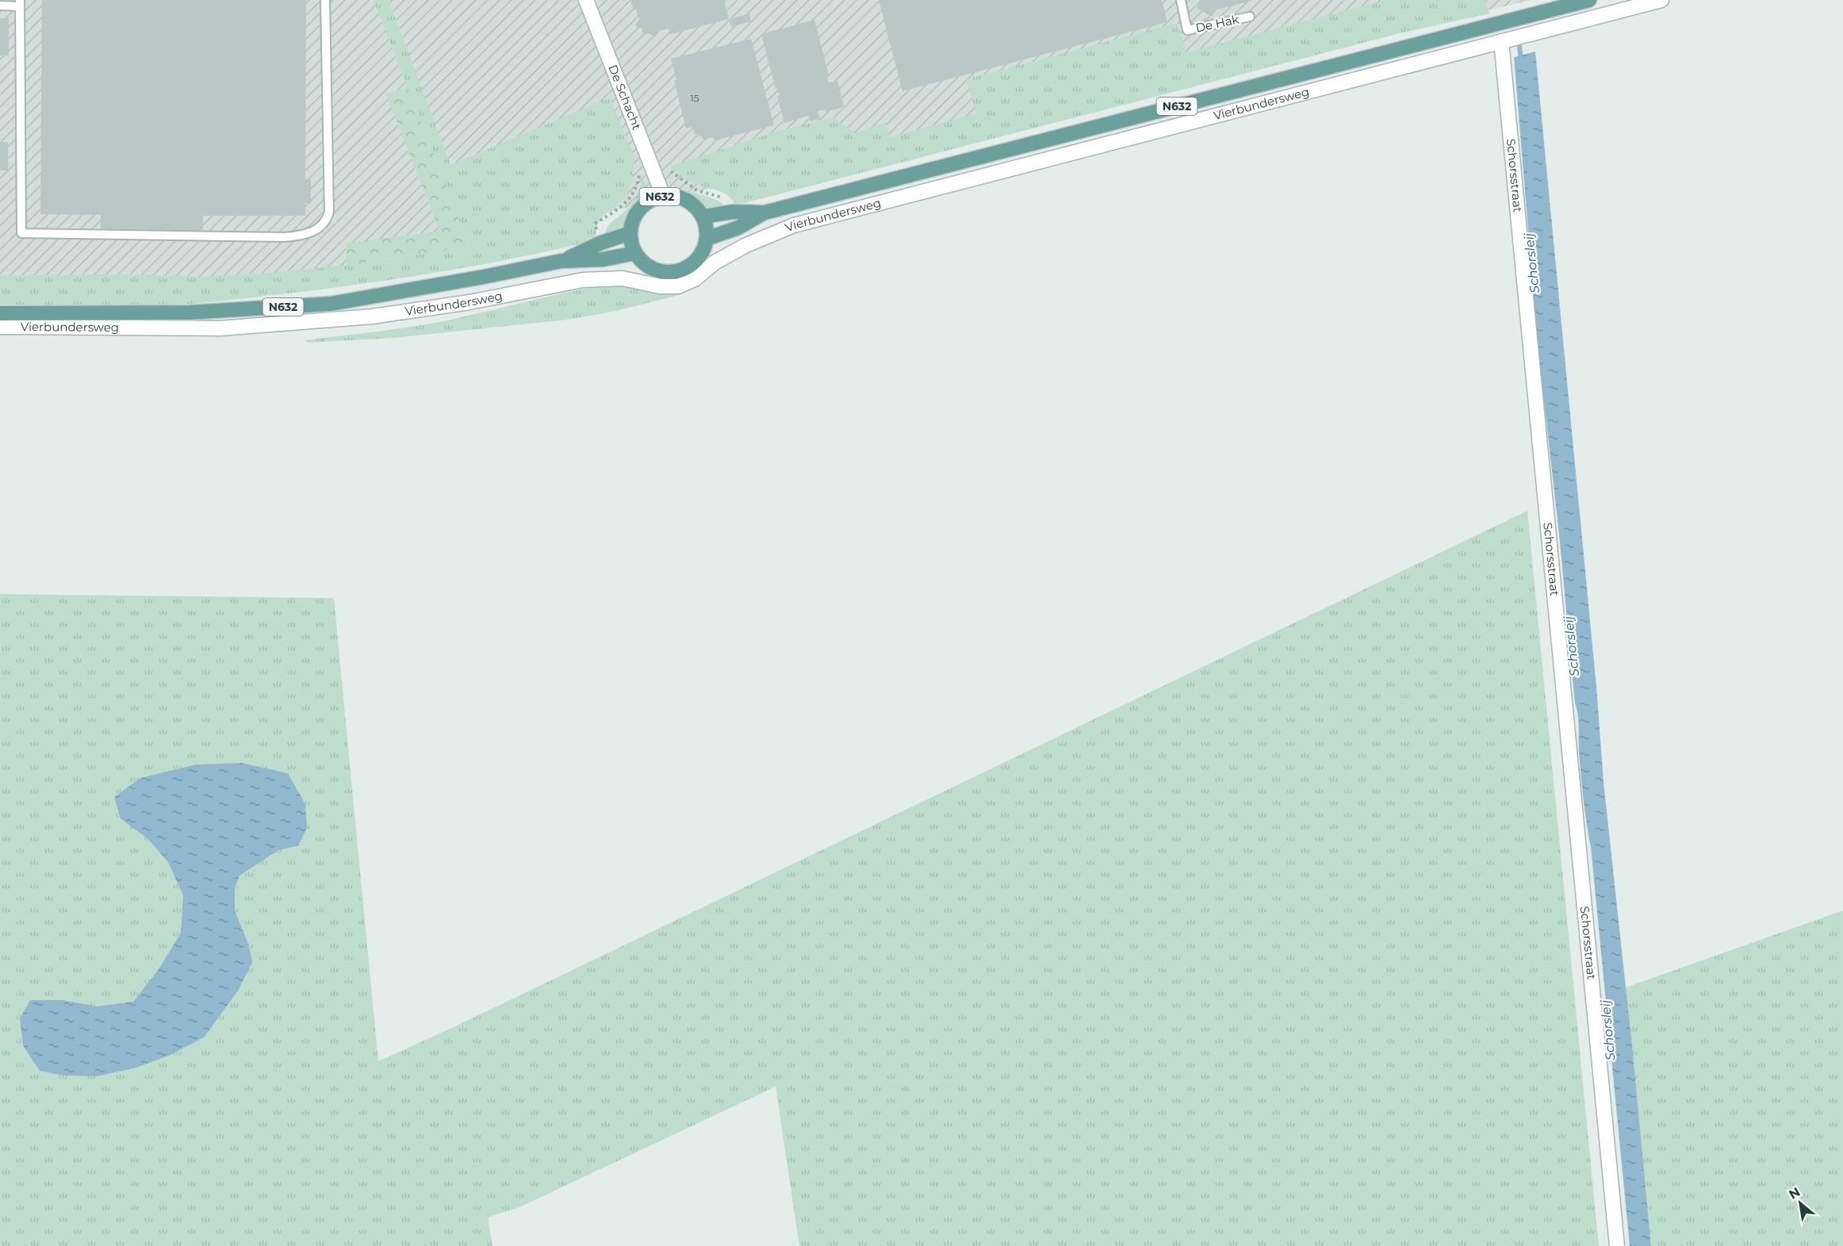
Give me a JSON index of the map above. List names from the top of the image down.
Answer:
{
  "streets": {
    "main road": ["Vierbundersweg", "N632"],
    "street": ["De Schacht", "Schorsstraat"],
    "lane": ["De Hak"]
  },
  "crossings": [
    ["De Schacht", "Vierbundersweg"],
    ["De Schacht", "N632"],
    ["Vierbundersweg", "N632"],
    ["Vierbundersweg", "Schorsstraat"]
  ],
  "water": ["Schorsleij"],
  "house_numbers": ["15"],
  "north": "top left"
}
